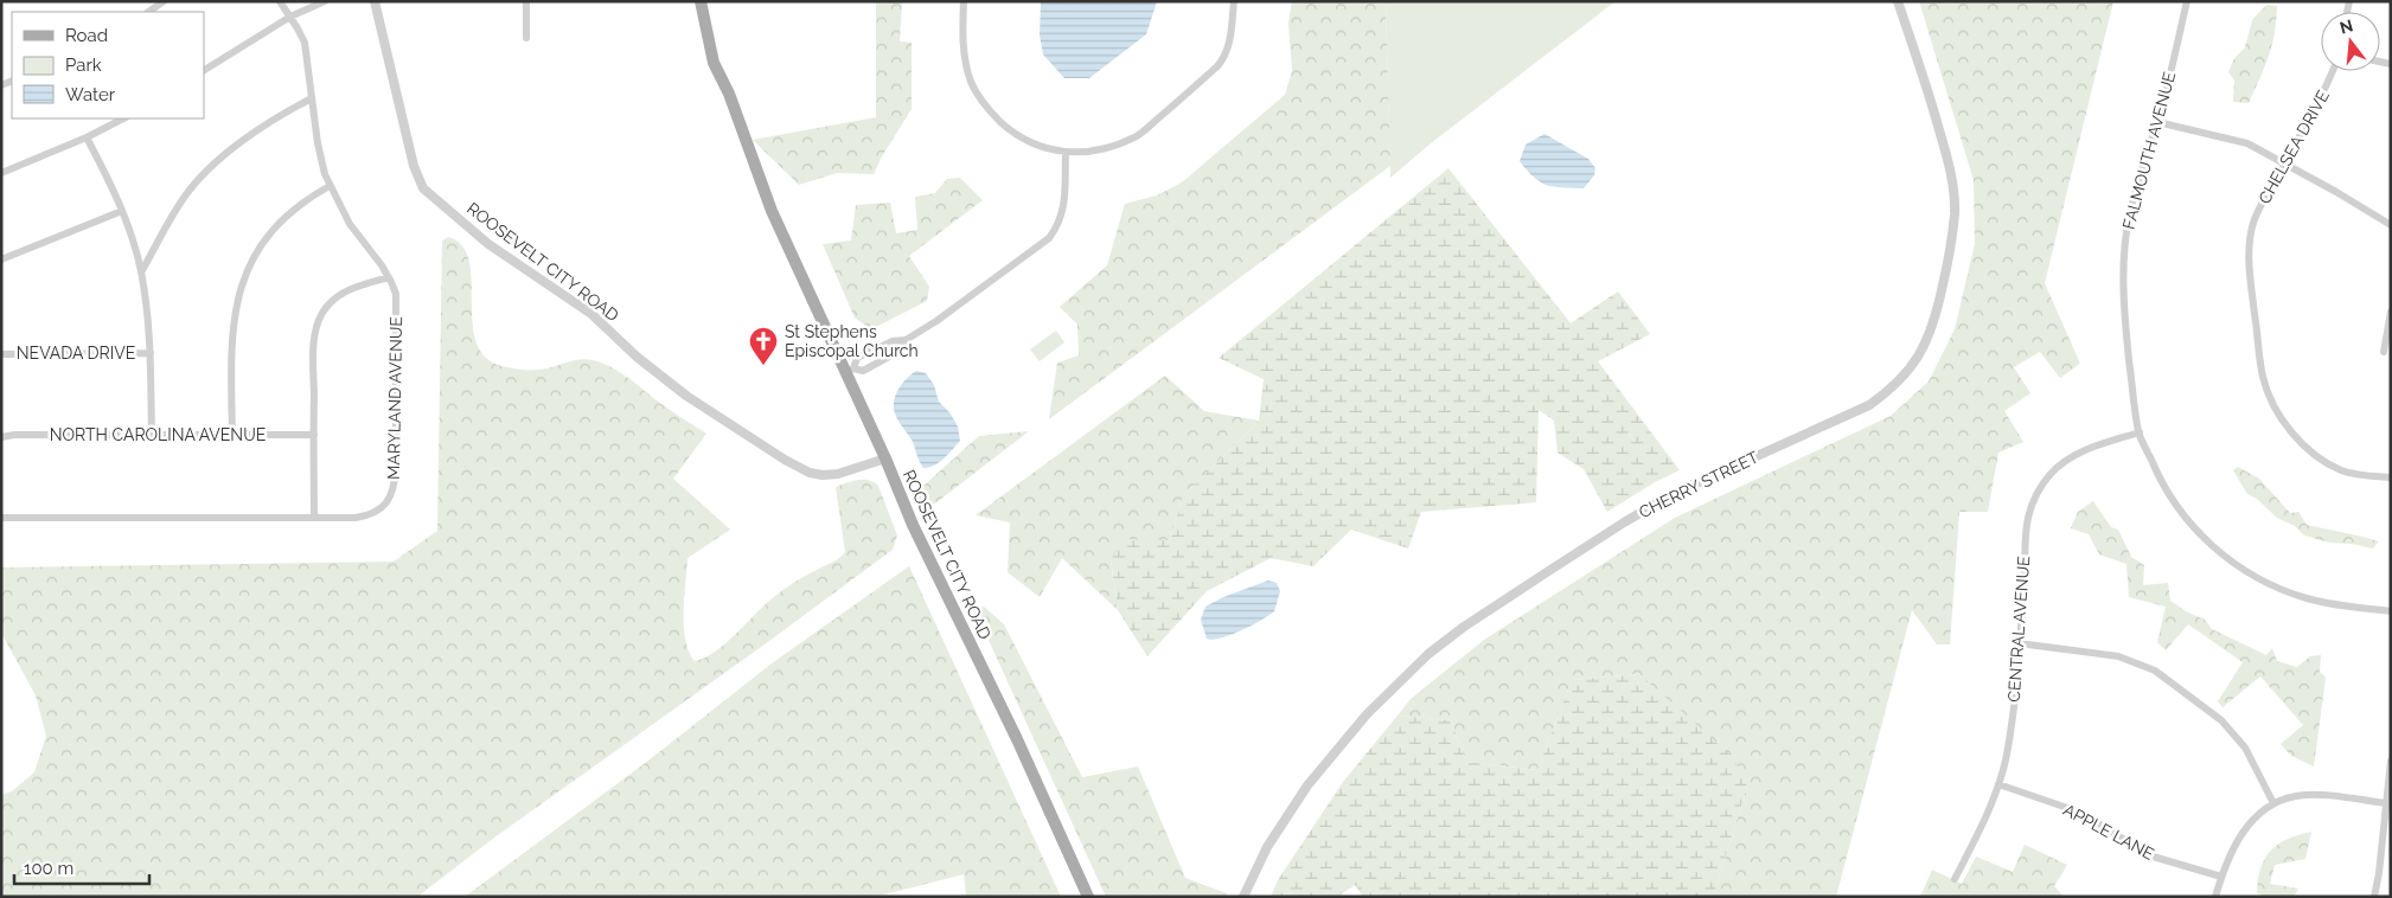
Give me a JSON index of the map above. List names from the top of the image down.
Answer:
{
  "streets": {
    "main road": ["ROOSEVELT CITY ROAD"],
    "street": [
      "CHELSEA DRIVE",
      "FALMOUTH AVENUE",
      "NEVADA DRIVE",
      "MARYLAND AVENUE",
      "NORTH CAROLINA AVENUE",
      "CHERRY STREET",
      "CENTRAL AVENUE",
      "APPLE LANE"
    ]
  },
  "crossings": [
    ["FALMOUTH AVENUE", "CENTRAL AVENUE"],
    ["CENTRAL AVENUE", "APPLE LANE"]
  ],
  "places": {
    "church": ["St Stephens Episcopal Church"]
  },
  "legend": ["Road", "Park", "Water"],
  "scale_bar": "100 m",
  "north": "top"
}
